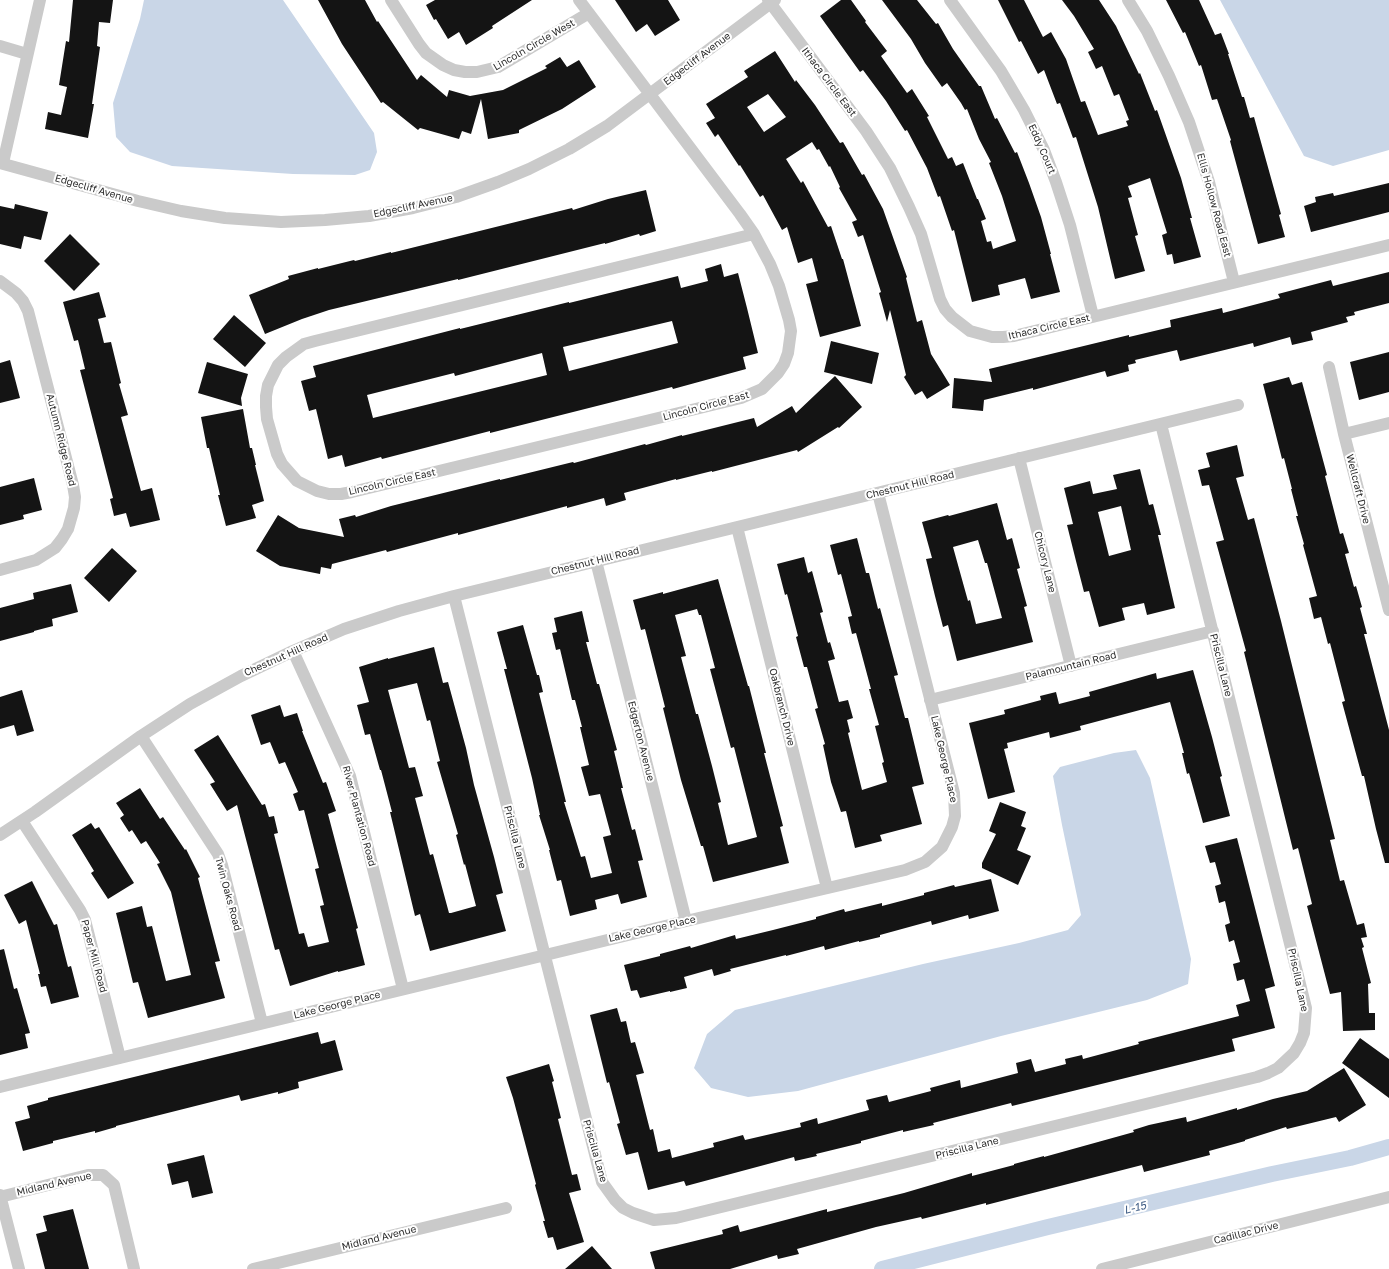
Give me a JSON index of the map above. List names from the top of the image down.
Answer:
{
  "streets": {
    "street": [
      "Lincoln Circle West",
      "Edgecliff Avenue",
      "Ithaca Circle East",
      "Eddy Court",
      "Ellis Hollow Road East",
      "Lincoln Circle East",
      "Autumn Ridge Road",
      "Chestnut Hill Road",
      "Wellcraft Drive",
      "Chicory Lane",
      "Priscilla Lane",
      "Palamountain Road",
      "Oakbranch Drive",
      "Edgerton Avenue",
      "Lake George Place",
      "River Plantation Road",
      "Twin Oaks Road",
      "Paper Mill Road",
      "Midland Avenue",
      "Cadillac Drive"
    ]
  },
  "crossings": [
    ["Edgecliff Avenue", "Ithaca Circle East"],
    ["Edgecliff Avenue", "Lincoln Circle East"],
    ["Ithaca Circle East", "Eddy Court"],
    ["Ithaca Circle East", "Ellis Hollow Road East"],
    ["Chestnut Hill Road", "Chicory Lane"],
    ["Chestnut Hill Road", "Priscilla Lane"],
    ["Chestnut Hill Road", "Oakbranch Drive"],
    ["Chestnut Hill Road", "Edgerton Avenue"],
    ["Chestnut Hill Road", "Lake George Place"],
    ["Chestnut Hill Road", "River Plantation Road"],
    ["Chestnut Hill Road", "Twin Oaks Road"],
    ["Chestnut Hill Road", "Paper Mill Road"],
    ["Chicory Lane", "Palamountain Road"],
    ["Priscilla Lane", "Palamountain Road"],
    ["Priscilla Lane", "Lake George Place"],
    ["Palamountain Road", "Lake George Place"],
    ["Oakbranch Drive", "Lake George Place"],
    ["Edgerton Avenue", "Lake George Place"],
    ["Lake George Place", "River Plantation Road"],
    ["Lake George Place", "Twin Oaks Road"],
    ["Lake George Place", "Paper Mill Road"]
  ],
  "water": ["L-15"]
}
